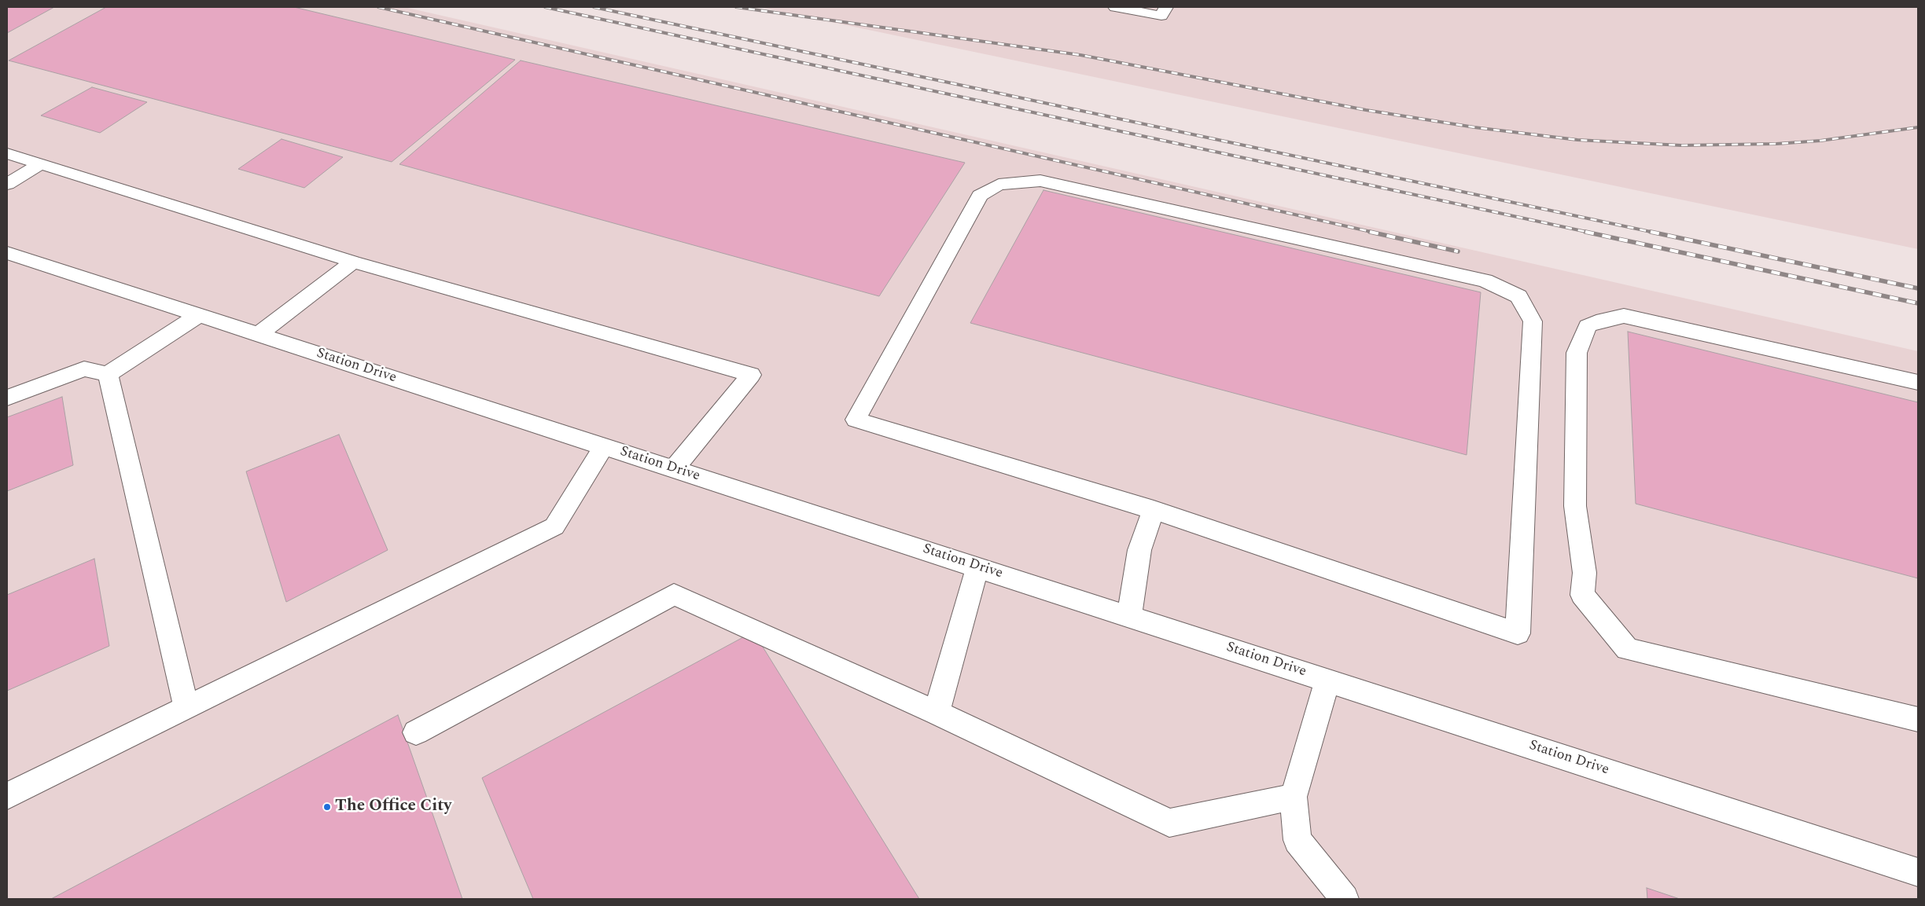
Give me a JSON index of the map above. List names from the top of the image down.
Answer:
{
  "streets": {
    "street": ["Station Drive"]
  },
  "places": ["The Office City"]
}
